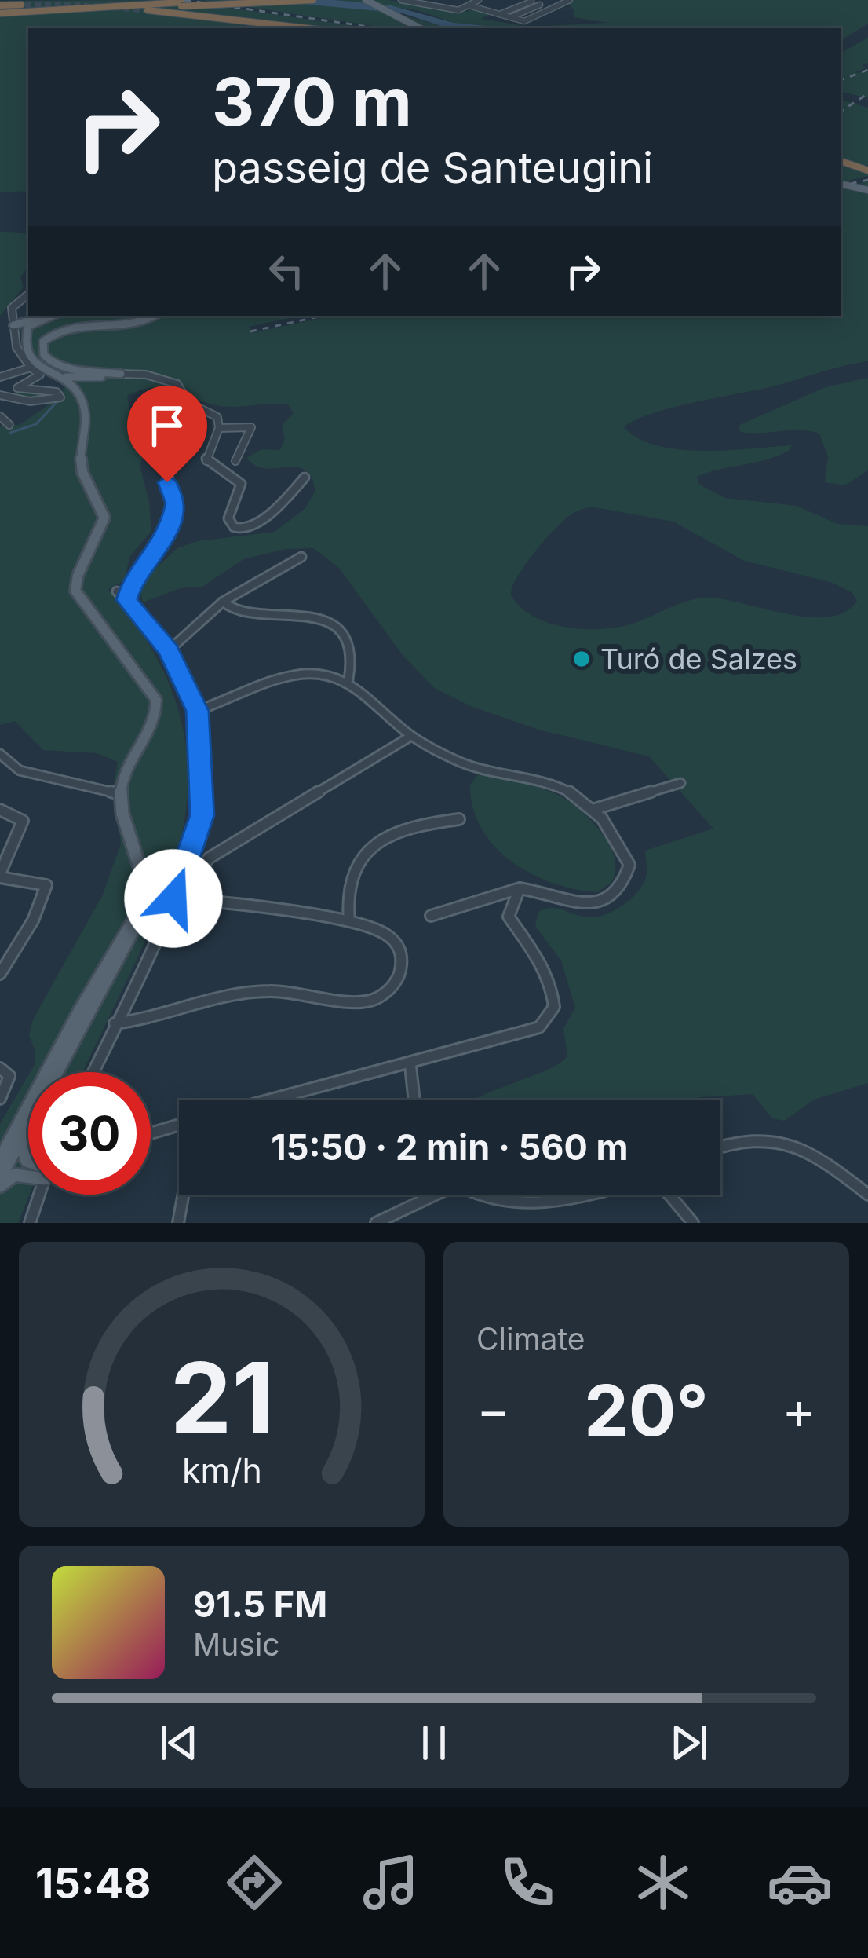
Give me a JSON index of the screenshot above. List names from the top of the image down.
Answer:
{
  "places": ["Turó de Salzes"],
  "page": {
    "turn": ["370 m", "passeig de Santeugini"],
    "limit": "30",
    "trip": "15:50 · 2 min · 560 m",
    "tile": "Climate",
    "heat": ["−", "20°", "+"],
    "song": ["91.5 FM", "Music"],
    "tabs": "15:48",
    "gauge": ["21", "km/h"]
  }
}
